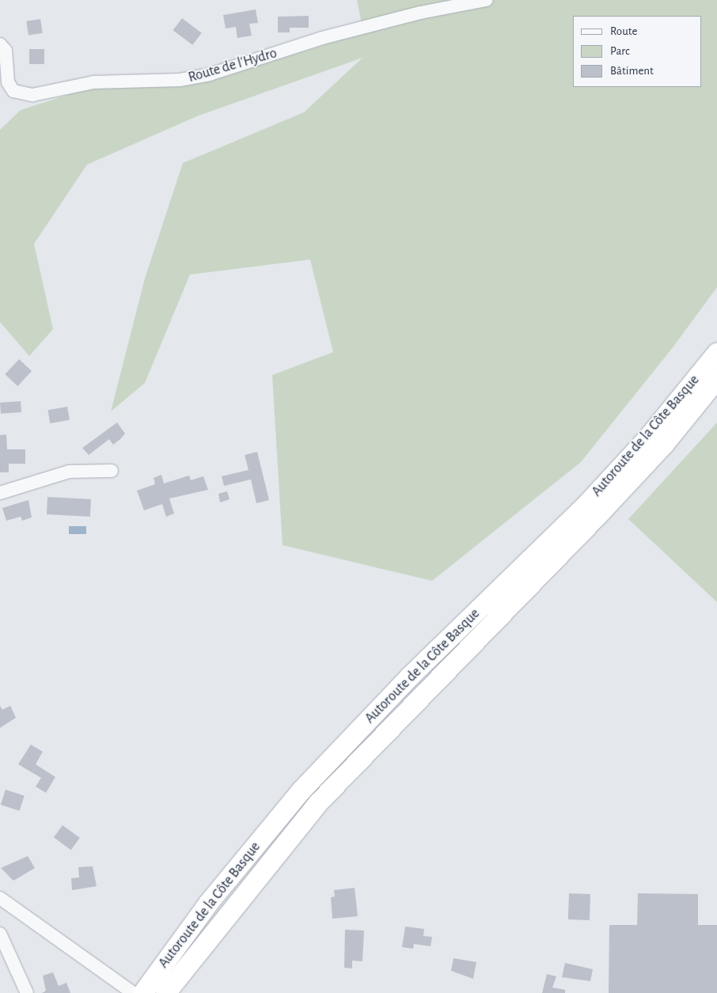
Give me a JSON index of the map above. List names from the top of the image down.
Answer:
{
  "streets": {
    "highway": ["Autoroute de la Côte Basque"],
    "street": ["Route de l'Hydro"]
  },
  "legend": ["Route", "Parc", "Bâtiment"]
}
